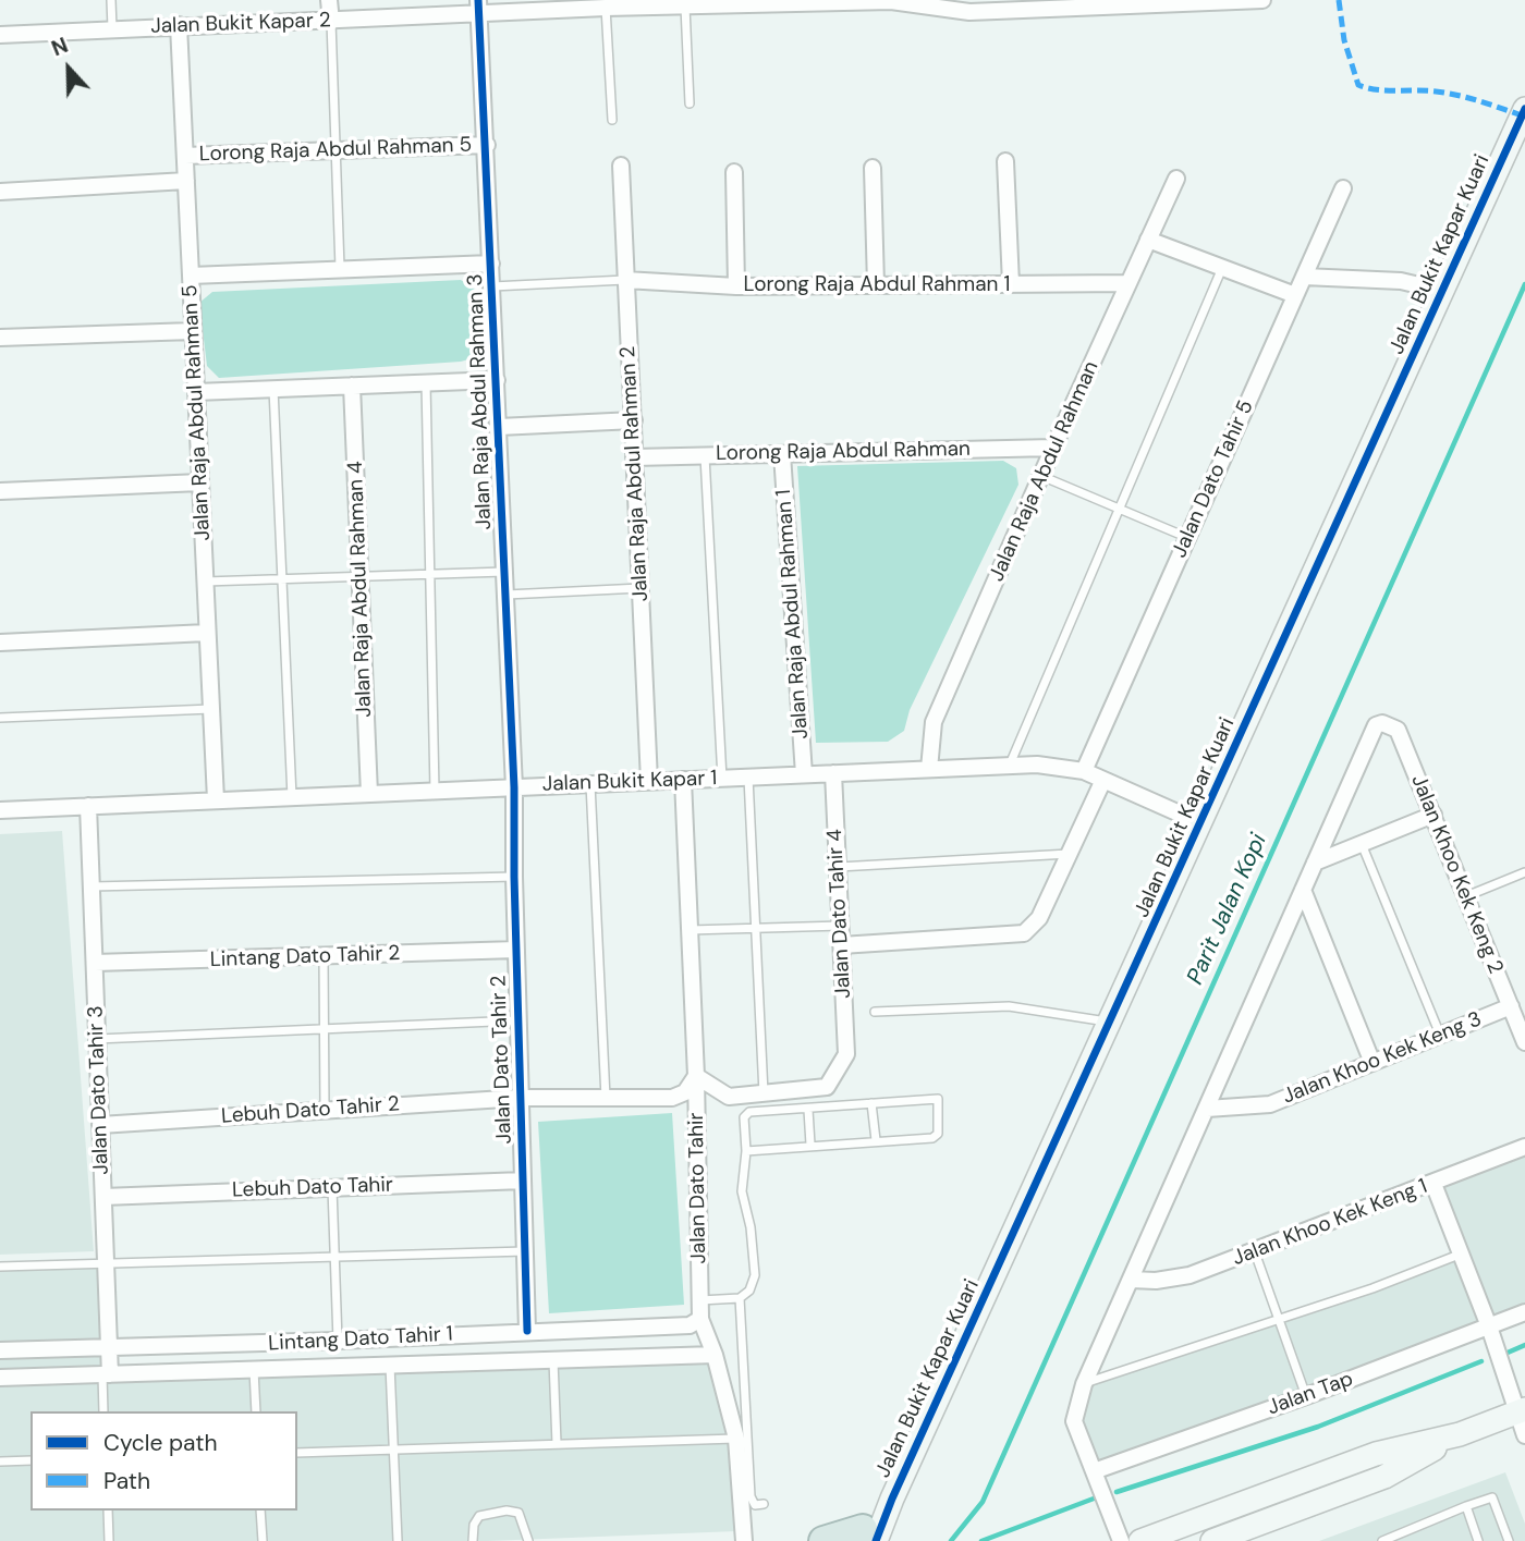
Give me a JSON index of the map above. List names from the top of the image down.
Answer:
{
  "streets": {
    "street": [
      "Jalan Bukit Kapar 2",
      "Lorong Raja Abdul Rahman 5",
      "Jalan Bukit Kapar Kuari",
      "Lorong Raja Abdul Rahman 1",
      "Jalan Raja Abdul Rahman 3",
      "Jalan Raja Abdul Rahman 5",
      "Lorong Raja Abdul Rahman",
      "Jalan Raja Abdul Rahman",
      "Jalan Raja Abdul Rahman 2",
      "Jalan Dato Tahir 5",
      "Jalan Raja Abdul Rahman 4",
      "Jalan Raja Abdul Rahman 1",
      "Jalan Bukit Kapar 1",
      "Jalan Khoo Kek Keng 2",
      "Jalan Dato Tahir 4",
      "Lintang Dato Tahir 2",
      "Jalan Khoo Kek Keng 3",
      "Jalan Dato Tahir 2",
      "Jalan Dato Tahir 3",
      "Lebuh Dato Tahir 2",
      "Lebuh Dato Tahir",
      "Jalan Dato Tahir",
      "Jalan Khoo Kek Keng 1",
      "Lintang Dato Tahir 1",
      "Jalan Tap"
    ]
  },
  "crossings": [
    ["Jalan Bukit Kapar 2", "Jalan Raja Abdul Rahman 3"],
    ["Jalan Bukit Kapar 2", "Jalan Raja Abdul Rahman 5"],
    ["Lorong Raja Abdul Rahman 5", "Jalan Raja Abdul Rahman 3"],
    ["Lorong Raja Abdul Rahman 5", "Jalan Raja Abdul Rahman 5"],
    ["Jalan Bukit Kapar Kuari", "Jalan Bukit Kapar 1"],
    ["Lorong Raja Abdul Rahman 1", "Jalan Raja Abdul Rahman"],
    ["Lorong Raja Abdul Rahman 1", "Jalan Raja Abdul Rahman 2"],
    ["Jalan Raja Abdul Rahman 3", "Jalan Bukit Kapar 1"],
    ["Jalan Raja Abdul Rahman 3", "Jalan Dato Tahir 2"],
    ["Jalan Raja Abdul Rahman 5", "Jalan Bukit Kapar 1"],
    ["Lorong Raja Abdul Rahman", "Jalan Raja Abdul Rahman"],
    ["Lorong Raja Abdul Rahman", "Jalan Raja Abdul Rahman 2"],
    ["Lorong Raja Abdul Rahman", "Jalan Raja Abdul Rahman 1"],
    ["Jalan Raja Abdul Rahman", "Jalan Bukit Kapar 1"],
    ["Jalan Raja Abdul Rahman 2", "Jalan Bukit Kapar 1"],
    ["Jalan Dato Tahir 5", "Jalan Bukit Kapar 1"],
    ["Jalan Raja Abdul Rahman 4", "Jalan Bukit Kapar 1"],
    ["Jalan Raja Abdul Rahman 1", "Jalan Bukit Kapar 1"],
    ["Jalan Bukit Kapar 1", "Jalan Dato Tahir 4"],
    ["Jalan Bukit Kapar 1", "Jalan Dato Tahir 2"],
    ["Jalan Bukit Kapar 1", "Jalan Dato Tahir 3"],
    ["Jalan Bukit Kapar 1", "Jalan Dato Tahir"],
    ["Jalan Khoo Kek Keng 2", "Jalan Khoo Kek Keng 3"],
    ["Lintang Dato Tahir 2", "Jalan Dato Tahir 2"],
    ["Lintang Dato Tahir 2", "Jalan Dato Tahir 3"],
    ["Jalan Dato Tahir 2", "Lebuh Dato Tahir 2"],
    ["Jalan Dato Tahir 2", "Lebuh Dato Tahir"],
    ["Jalan Dato Tahir 2", "Lintang Dato Tahir 1"],
    ["Jalan Dato Tahir 3", "Lebuh Dato Tahir 2"],
    ["Jalan Dato Tahir 3", "Lebuh Dato Tahir"],
    ["Jalan Dato Tahir 3", "Lintang Dato Tahir 1"],
    ["Lebuh Dato Tahir 2", "Jalan Dato Tahir"]
  ],
  "water": ["Parit Jalan Kopi"],
  "legend": ["Cycle path", "Path"],
  "north": "top"
}
